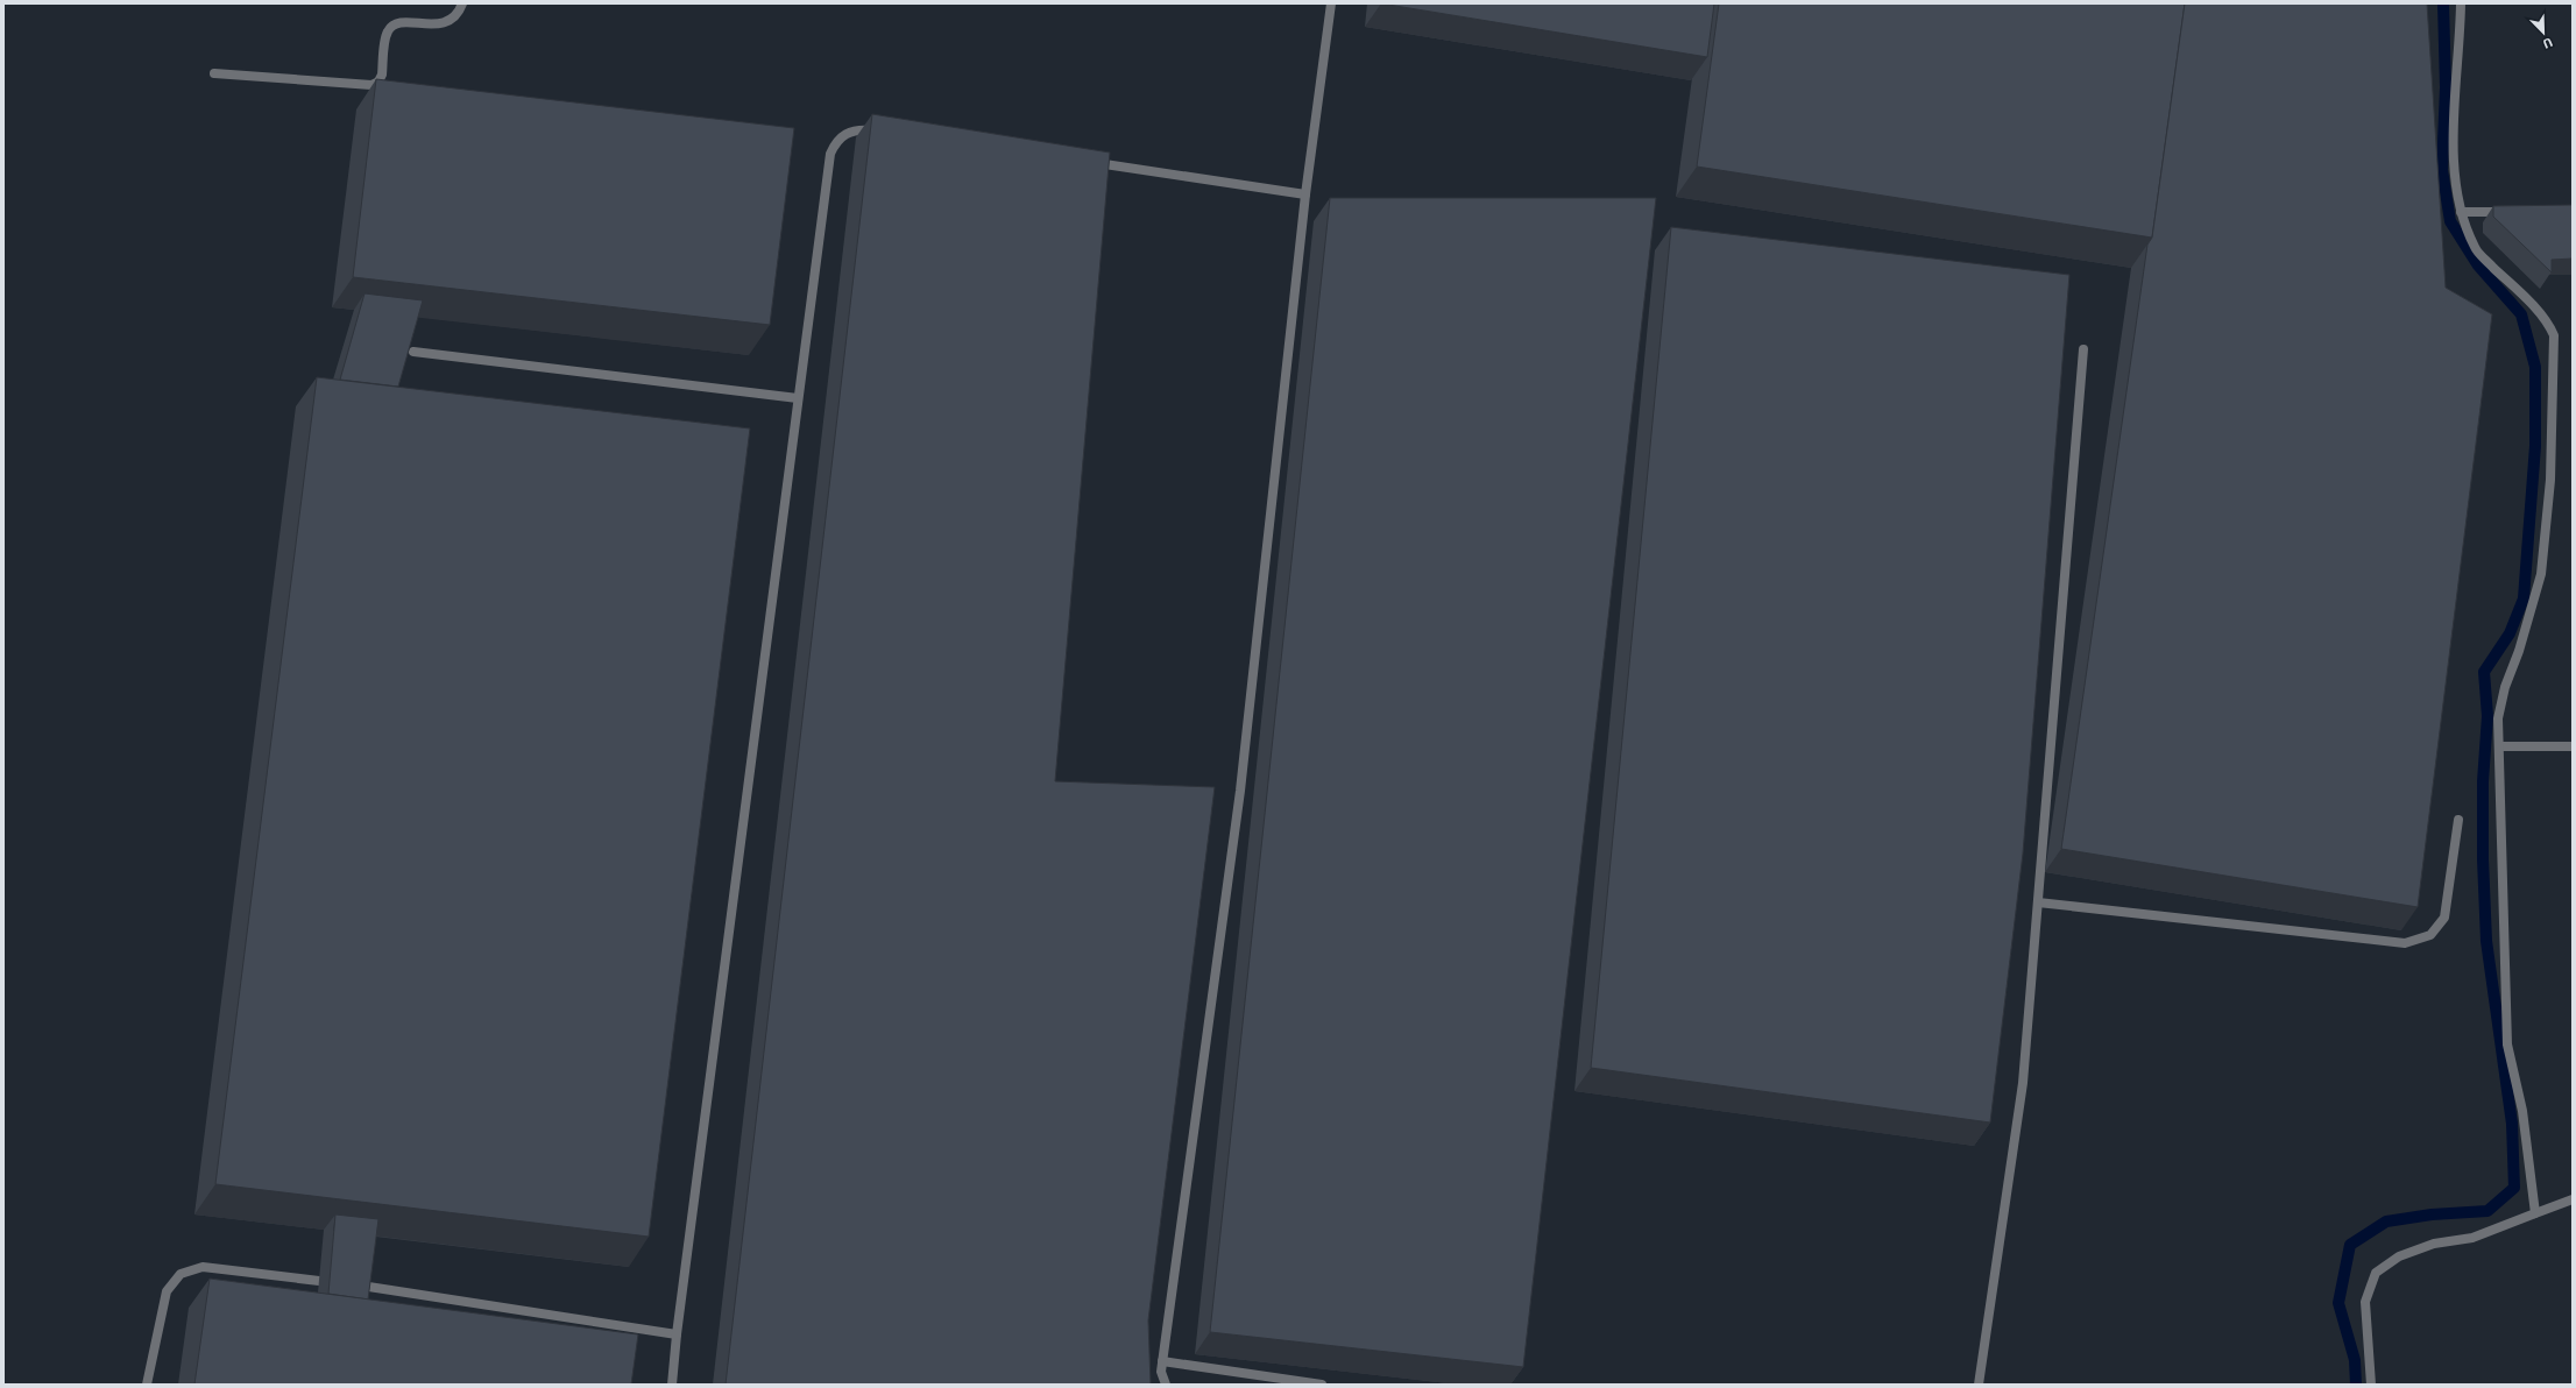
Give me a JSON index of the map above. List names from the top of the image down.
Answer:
{
  "north": "bottom right"
}
